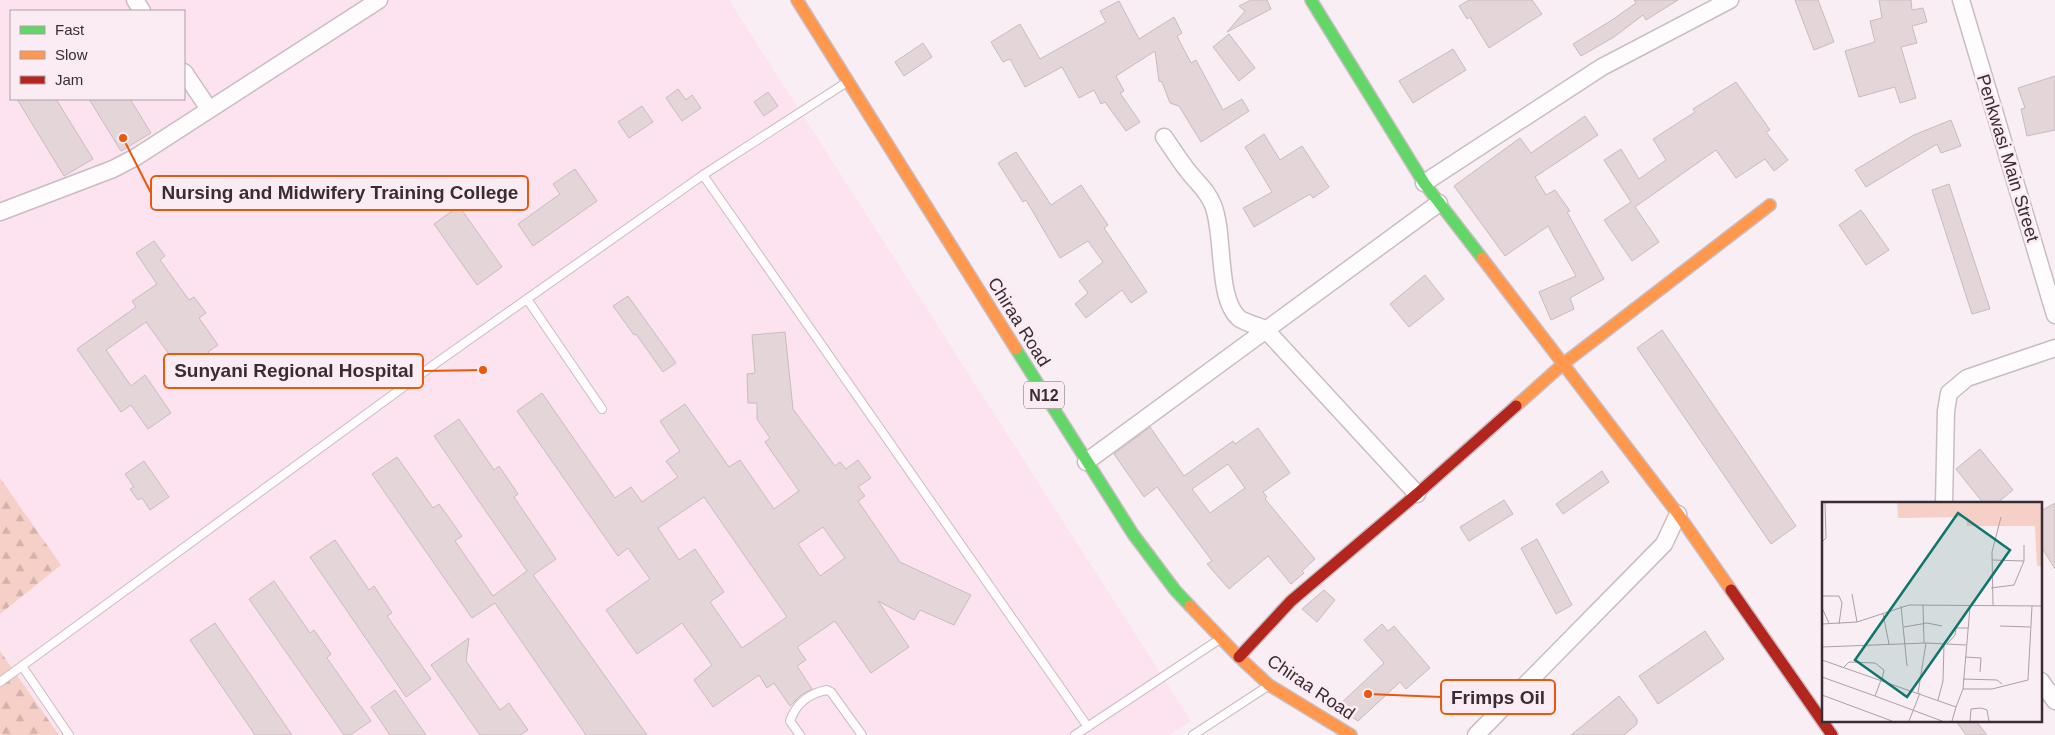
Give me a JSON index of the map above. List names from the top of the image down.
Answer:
{
  "streets": {
    "main road": ["Chiraa Road", "N12"],
    "street": ["Penkwasi Main Street"]
  },
  "places": ["Nursing and Midwifery Training College", "Sunyani Regional Hospital", "Frimps Oil"],
  "legend": ["Fast", "Slow", "Jam"]
}
